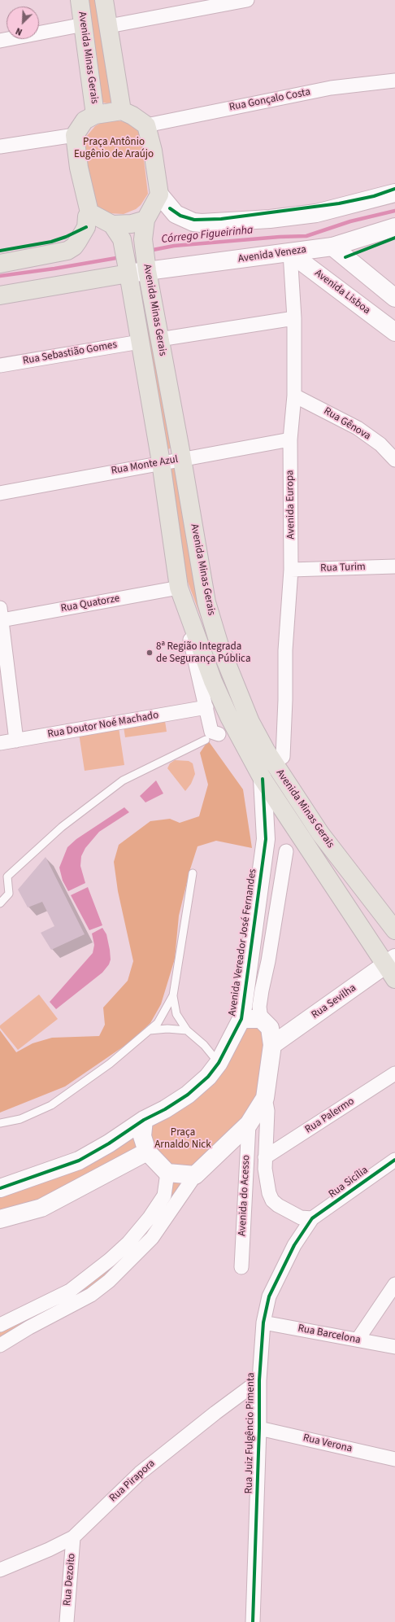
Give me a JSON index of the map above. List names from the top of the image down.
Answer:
{
  "streets": {
    "main road": ["Avenida Minas Gerais"],
    "street": [
      "Rua Gonçalo Costa",
      "Avenida Veneza",
      "Avenida Lisboa",
      "Rua Sebastião Gomes",
      "Rua Gênova",
      "Rua Monte Azul",
      "Avenida Europa",
      "Rua Turim",
      "Rua Quatorze",
      "Rua Doutor Noé Machado",
      "Avenida Vereador José Fernandes",
      "Rua Sevilha",
      "Rua Palermo",
      "Rua Sicília",
      "Avenida do Acesso",
      "Rua Barcelona",
      "Rua Juiz Fulgêncio Pimenta",
      "Rua Verona",
      "Rua Pirapora",
      "Rua Dezoito"
    ]
  },
  "crossings": [
    ["Avenida Minas Gerais", "Rua Gonçalo Costa"],
    ["Avenida Minas Gerais", "Avenida Veneza"],
    ["Avenida Minas Gerais", "Rua Sebastião Gomes"],
    ["Avenida Minas Gerais", "Rua Monte Azul"],
    ["Avenida Minas Gerais", "Rua Quatorze"],
    ["Avenida Minas Gerais", "Rua Doutor Noé Machado"],
    ["Avenida Minas Gerais", "Avenida Vereador José Fernandes"],
    ["Avenida Minas Gerais", "Rua Sevilha"],
    ["Avenida Veneza", "Avenida Lisboa"],
    ["Avenida Veneza", "Avenida Europa"],
    ["Avenida Lisboa", "Avenida Europa"],
    ["Rua Gênova", "Avenida Europa"],
    ["Rua Monte Azul", "Avenida Europa"],
    ["Avenida Europa", "Rua Turim"],
    ["Rua Sicília", "Rua Juiz Fulgêncio Pimenta"],
    ["Rua Barcelona", "Rua Juiz Fulgêncio Pimenta"],
    ["Rua Juiz Fulgêncio Pimenta", "Rua Verona"],
    ["Rua Juiz Fulgêncio Pimenta", "Rua Pirapora"],
    ["Rua Pirapora", "Rua Dezoito"]
  ],
  "water": ["Córrego Figueirinha"],
  "parks": ["Praça Antônio Eugênio de Araújo", "Praça Arnaldo Nick"],
  "places": ["8ª Região Integrada de Segurança Pública"],
  "north": "bottom left"
}
